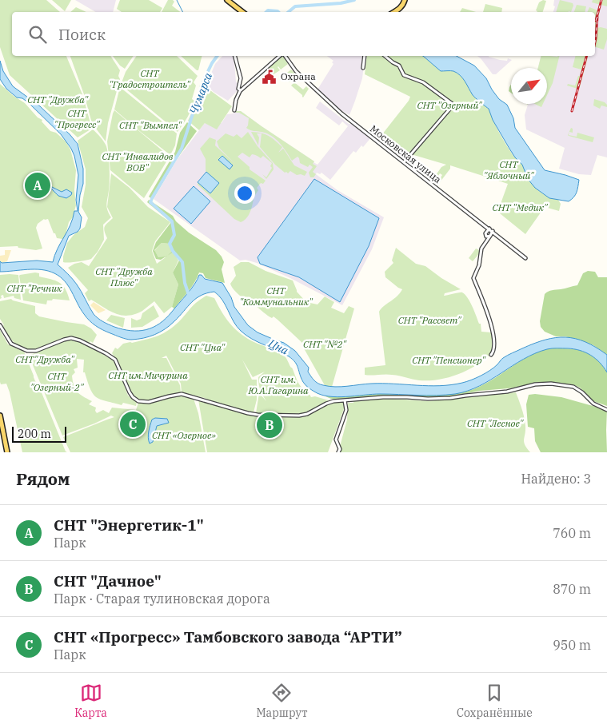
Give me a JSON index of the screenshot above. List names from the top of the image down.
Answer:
{
  "streets": {
    "street": ["Московская улица"]
  },
  "water": ["Чумарса", "Цна"],
  "parks": [
    "СНТ \"Градостроитель\"",
    "СНТ \"Дружба\"",
    "СНТ \"Озерный\"",
    "СНТ \"Прогресс\"",
    "СНТ \"Вымпел\"",
    "СНТ \"Инвалидов ВОВ\"",
    "СНТ \"Яблочный\"",
    "СНТ \"Медик\"",
    "СНТ \"Дружба Плюс\"",
    "СНТ \"Речник",
    "СНТ \"Коммунальник\"",
    "СНТ \"Рассвет\"",
    "СНТ \"№2\"",
    "СНТ \"Цна\"",
    "СНТ\"Дружба\"",
    "СНТ \"Пенсионер\"",
    "СНТ им.Мичурина",
    "СНТ \"Озерный-2\"",
    "СНТ им. Ю.А.Гагарина",
    "СНТ \"Лесное\"",
    "СНТ «Озерное»"
  ],
  "places": {
    "public building": ["Охрана"]
  },
  "scale_bar": "200 m",
  "north": "top right",
  "page": {
    "search": "Поиск",
    "pins": ["A", "C", "B"],
    "scale": "200 m",
    "heading": ["Рядом", "Найдено: 3"],
    "list": [
      {
        "mark": "A",
        "name": "СНТ \"Энергетик-1\"",
        "note": "Парк",
        "value": "760 m"
      },
      {
        "mark": "B",
        "name": "СНТ \"Дачное\"",
        "note": "Парк · Старая тулиновская дорога",
        "value": "870 m"
      },
      {
        "mark": "C",
        "name": "СНТ «Прогресс» Тамбовского завода “АРТИ”",
        "note": "Парк",
        "value": "950 m"
      }
    ],
    "nav": ["Карта", "Маршрут", "Сохранённые"]
  }
}
